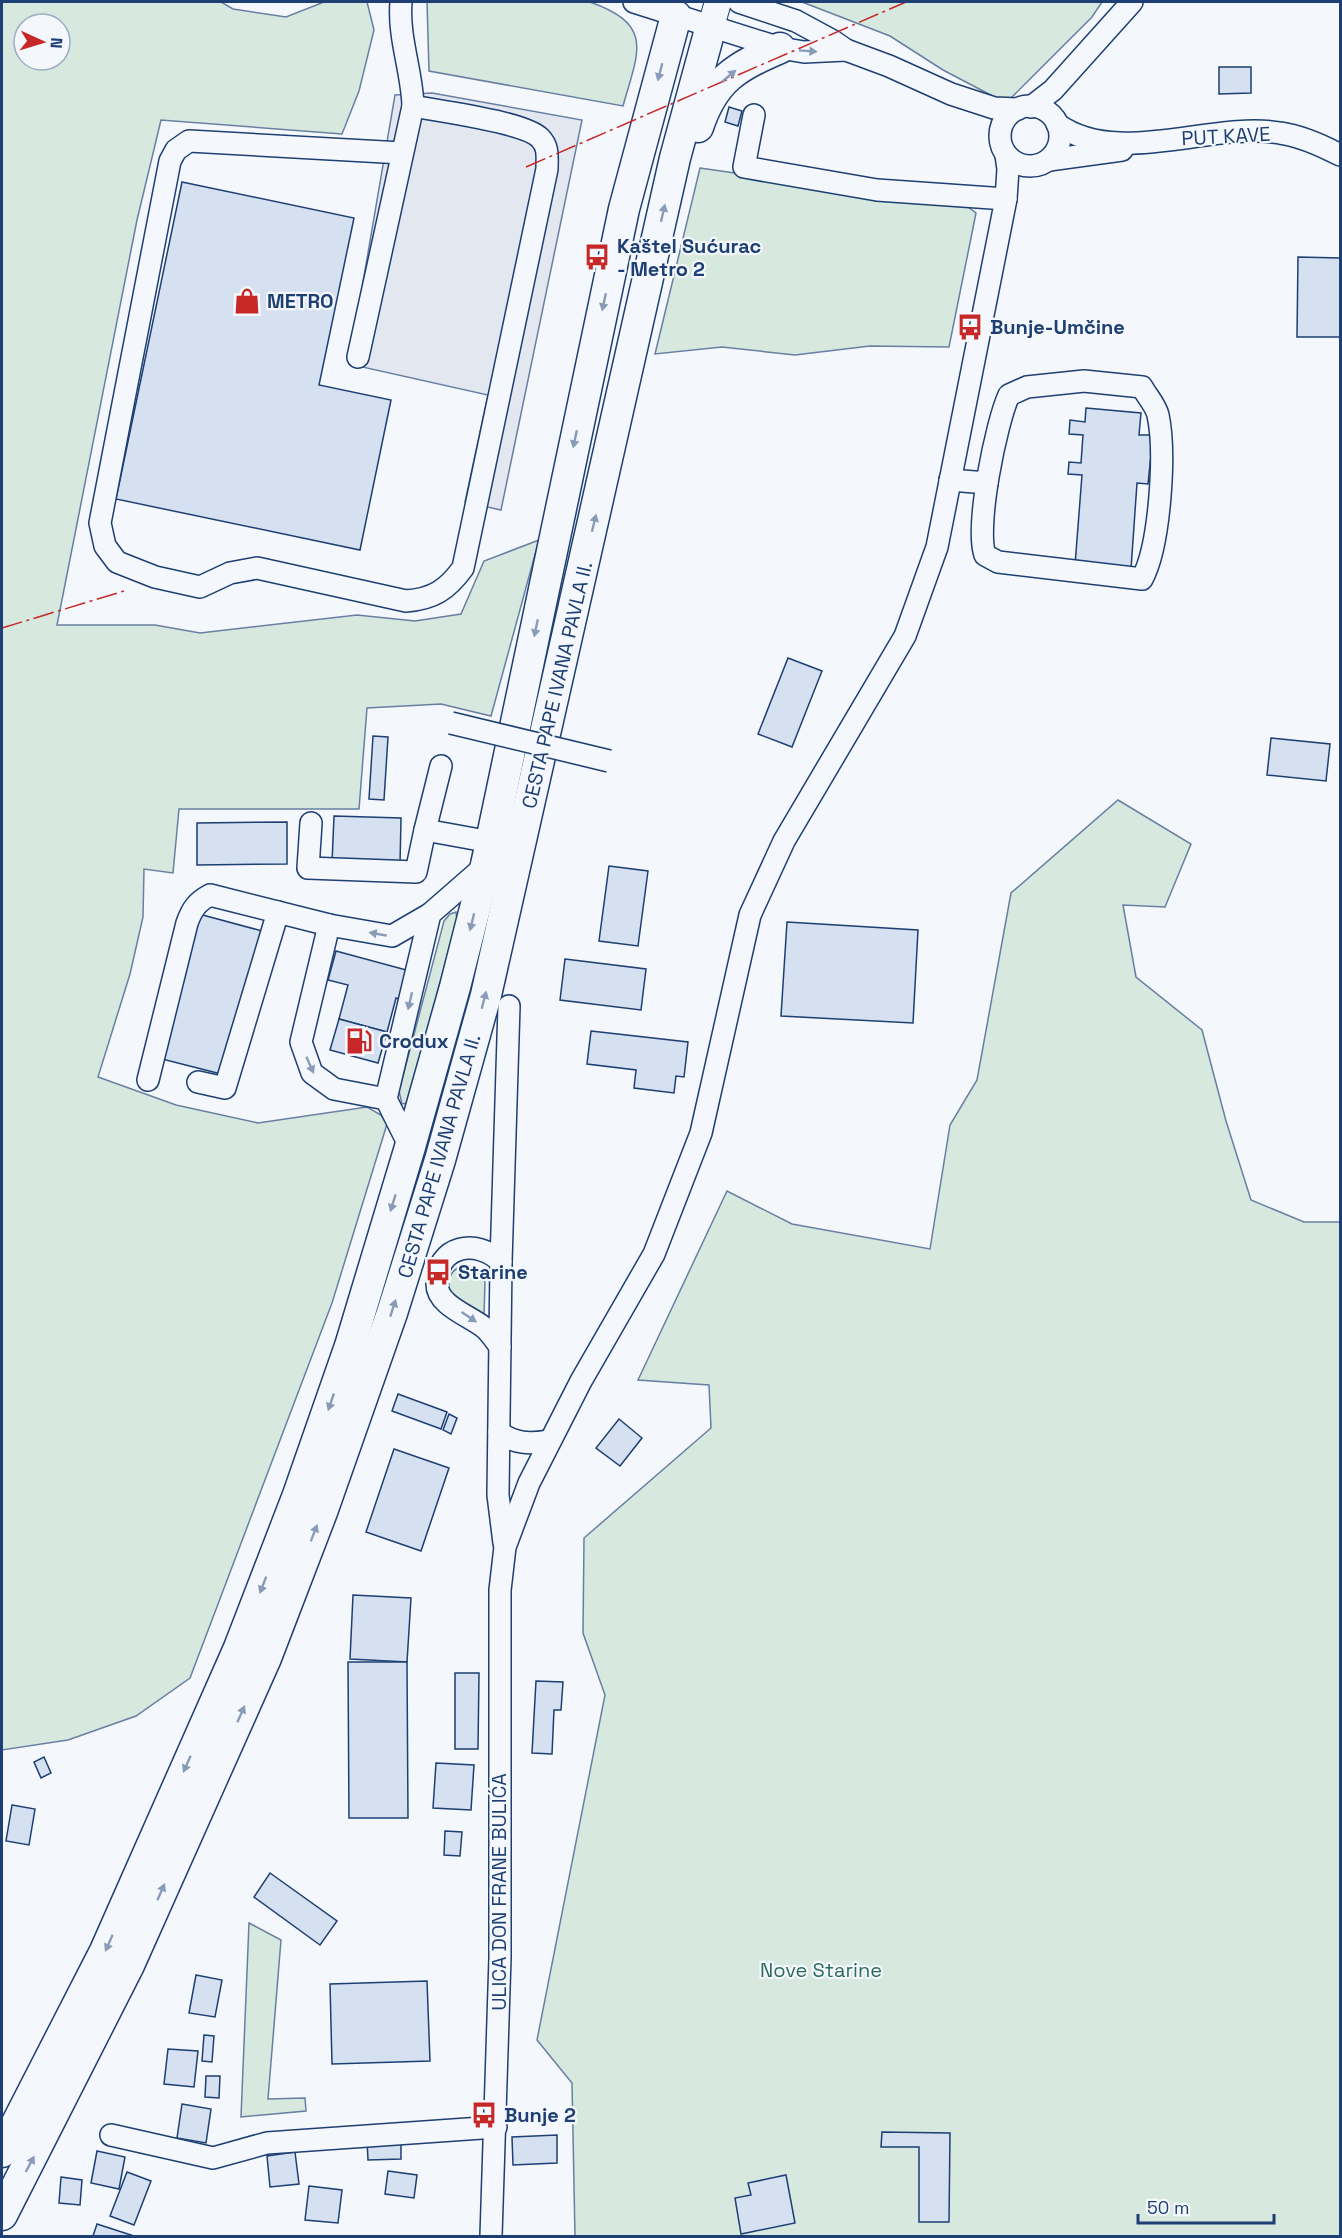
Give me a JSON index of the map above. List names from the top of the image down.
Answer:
{
  "streets": {
    "highway": ["CESTA PAPE IVANA PAVLA II."],
    "street": ["PUT KAVE", "ULICA DON FRANE BULIĆA"]
  },
  "parks": ["Nove Starine"],
  "places": {
    "bus stop": [
      "Kaštel Sućurac - Metro 2",
      "Bunje-Umčine",
      "Starine",
      "Bunje 2"
    ],
    "shop": ["METRO"],
    "fuel station": ["Crodux"]
  },
  "scale_bar": "50 m",
  "north": "right"
}
